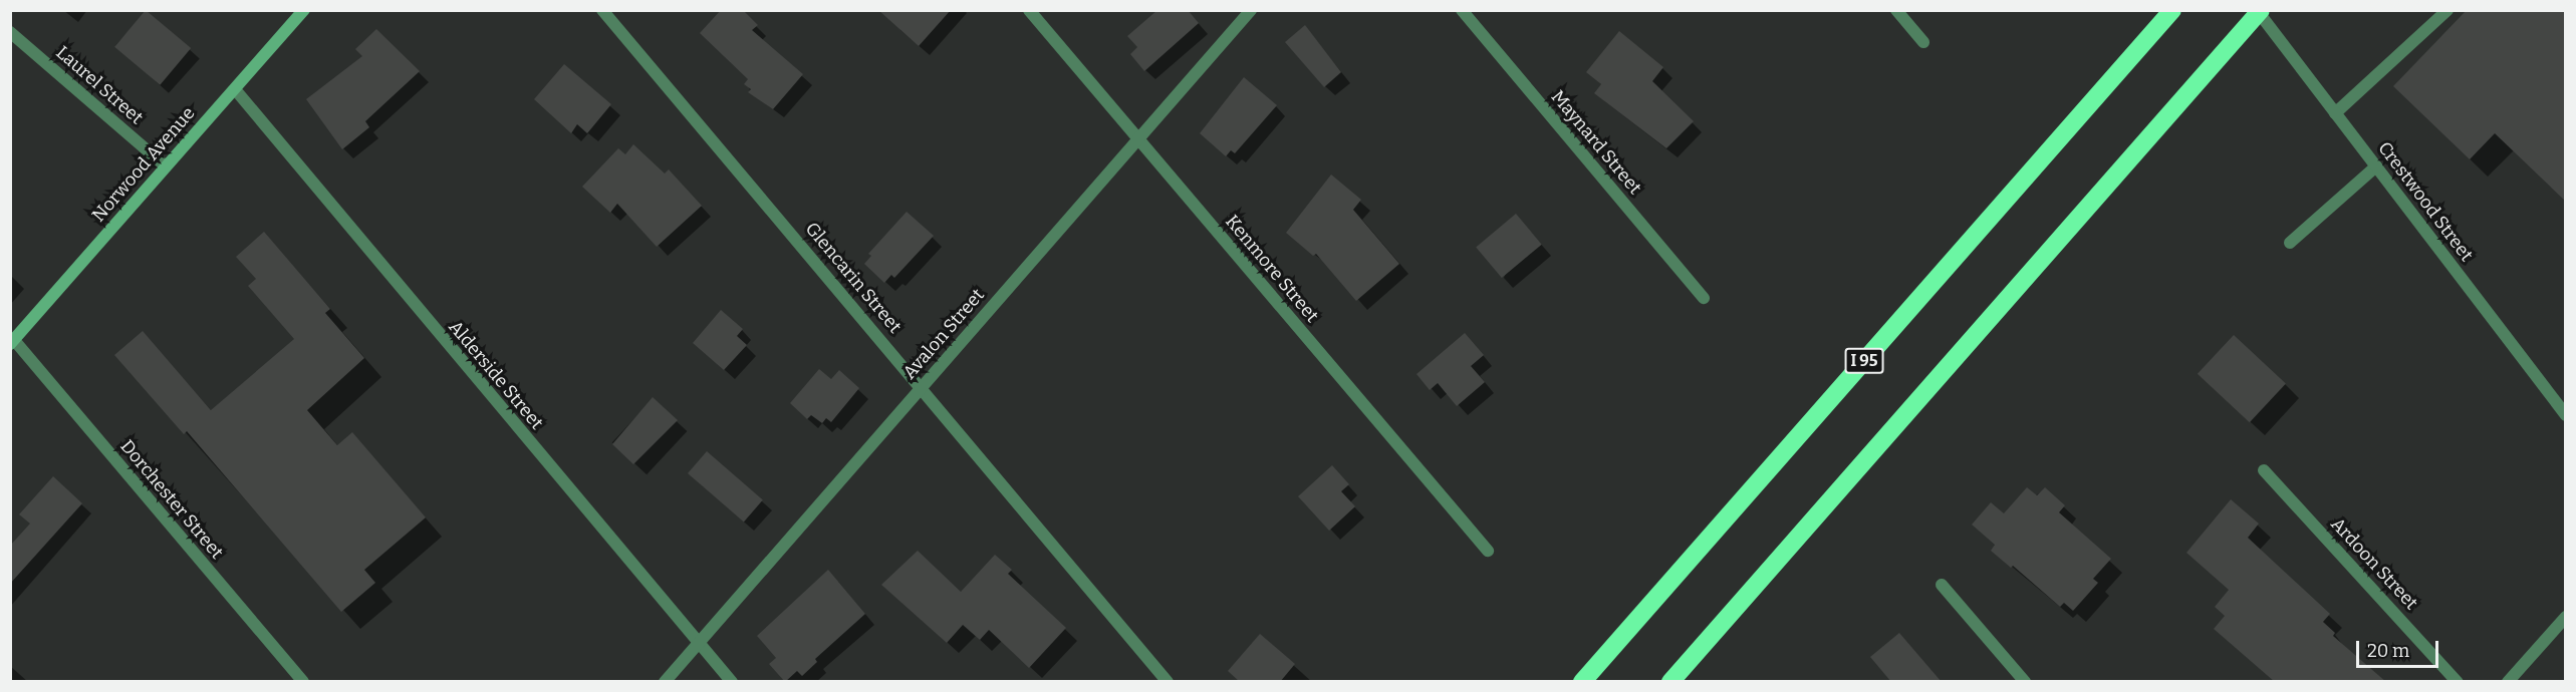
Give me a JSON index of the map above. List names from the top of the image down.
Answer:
{
  "streets": {
    "highway": ["I 95"],
    "main road": ["Norwood Avenue"],
    "street": [
      "Laurel Street",
      "Maynard Street",
      "Crestwood Street",
      "Kenmore Street",
      "Glencarin Street",
      "Avalon Street",
      "Alderside Street",
      "Dorchester Street",
      "Ardoon Street"
    ]
  },
  "crossings": [
    ["Laurel Street", "Norwood Avenue"],
    ["Norwood Avenue", "Alderside Street"],
    ["Norwood Avenue", "Dorchester Street"],
    ["Kenmore Street", "Avalon Street"],
    ["Glencarin Street", "Avalon Street"],
    ["Avalon Street", "Alderside Street"]
  ],
  "scale_bar": "20 m"
}
